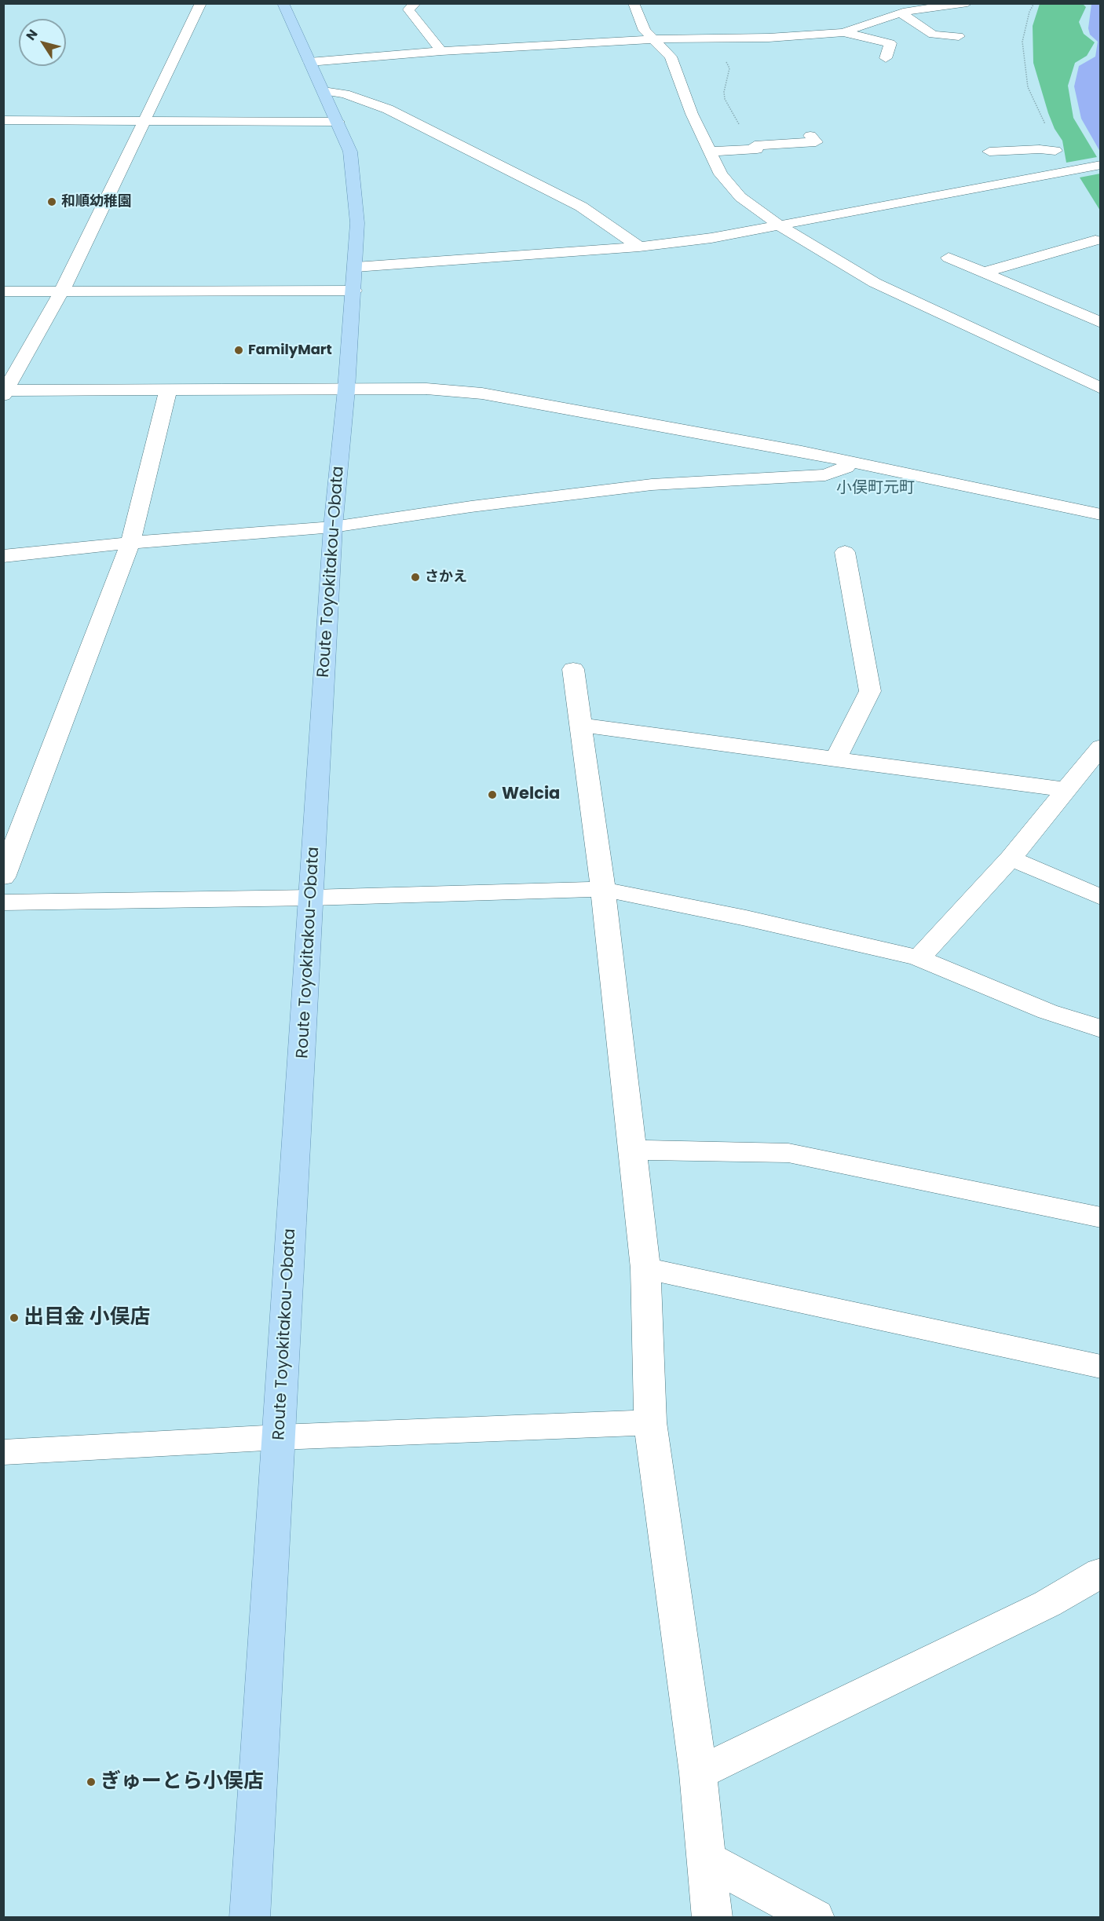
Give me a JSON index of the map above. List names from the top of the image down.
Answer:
{
  "streets": {
    "main road": ["Route Toyokitakou-Obata"]
  },
  "districts": ["小俣町元町"],
  "places": [
    "和順幼稚園",
    "FamilyMart",
    "さかえ",
    "Welcia",
    "出目金 小俣店",
    "ぎゅーとら小俣店"
  ],
  "north": "top left"
}
